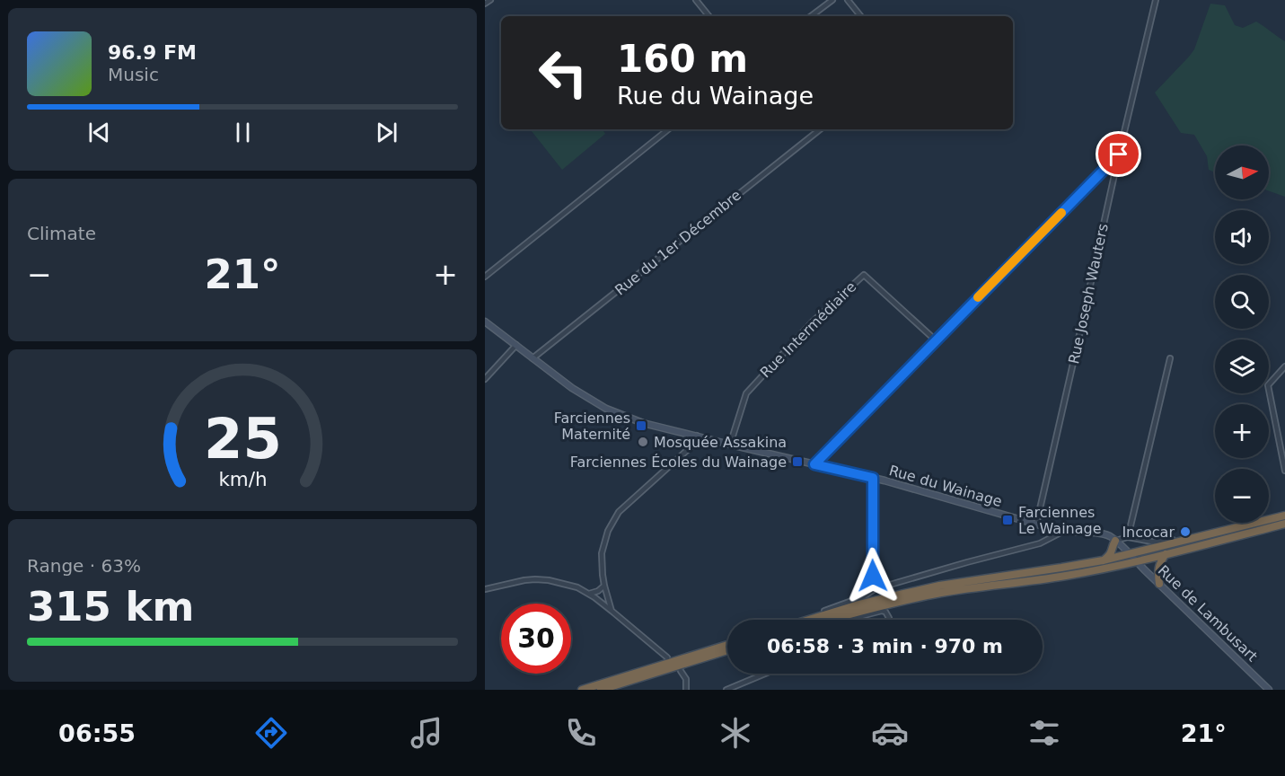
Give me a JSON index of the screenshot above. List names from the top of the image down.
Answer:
{
  "streets": {
    "street": [
      "Rue du 1er Décembre",
      "Rue Joseph Wauters",
      "Rue Intermédiaire",
      "Rue du Wainage",
      "Rue de Lambusart"
    ]
  },
  "crossings": [
    ["Rue du 1er Décembre", "Rue du Wainage"],
    ["Rue Joseph Wauters", "Rue du Wainage"],
    ["Rue Intermédiaire", "Rue du Wainage"],
    ["Rue du Wainage", "Rue de Lambusart"]
  ],
  "places": {
    "transit": ["Farciennes Maternité", "Farciennes Écoles du Wainage", "Farciennes Le Wainage"],
    "other": ["Mosquée Assakina", "Incocar"]
  },
  "north": "right",
  "page": {
    "turn": ["160 m", "Rue du Wainage"],
    "song": ["96.9 FM", "Music"],
    "map_buttons": ["+", "−"],
    "tile": [
      "Climate",
      ["Range · 63%", "315 km"]
    ],
    "heat": ["−", "21°", "+"],
    "limit": "30",
    "trip": "06:58 · 3 min · 970 m",
    "tabs": ["06:55", "21°"],
    "gauge": ["25", "km/h"]
  }
}
